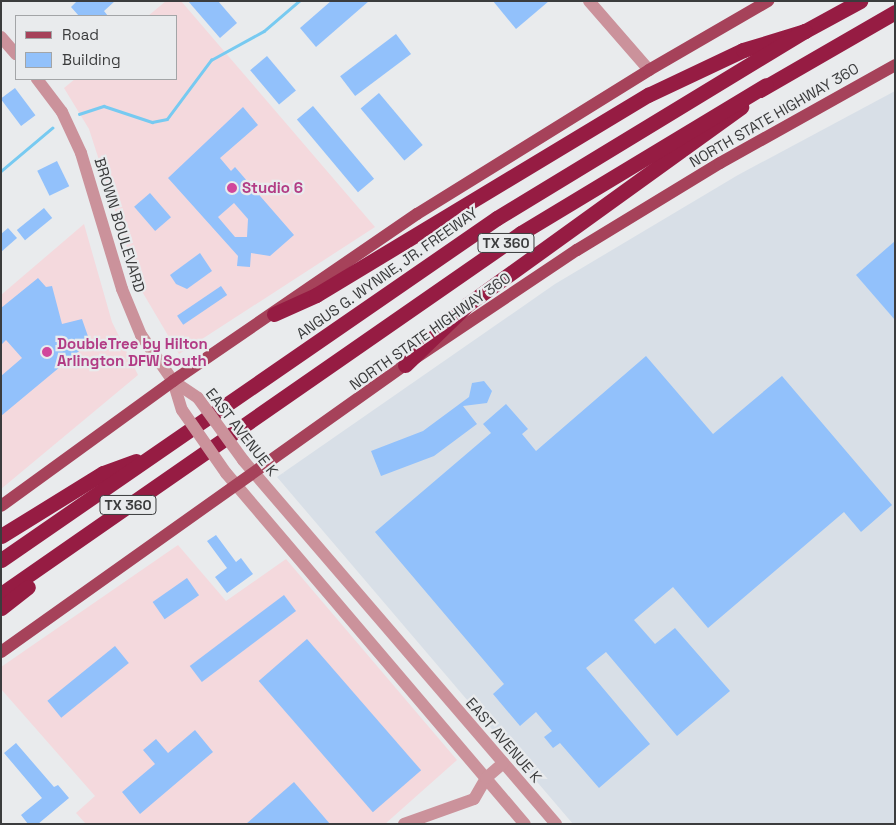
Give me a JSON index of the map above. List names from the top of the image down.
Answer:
{
  "streets": {
    "highway": ["TX 360", "ANGUS G. WYNNE, JR. FREEWAY"],
    "main road": ["NORTH STATE HIGHWAY 360"],
    "street": ["BROWN BOULEVARD", "EAST AVENUE K"]
  },
  "crossings": [
    ["NORTH STATE HIGHWAY 360", "EAST AVENUE K"],
    ["BROWN BOULEVARD", "EAST AVENUE K"],
    ["TX 360", "ANGUS G. WYNNE, JR. FREEWAY"]
  ],
  "places": ["Studio 6", "DoubleTree by Hilton Arlington DFW South"],
  "legend": ["Road", "Building"]
}
